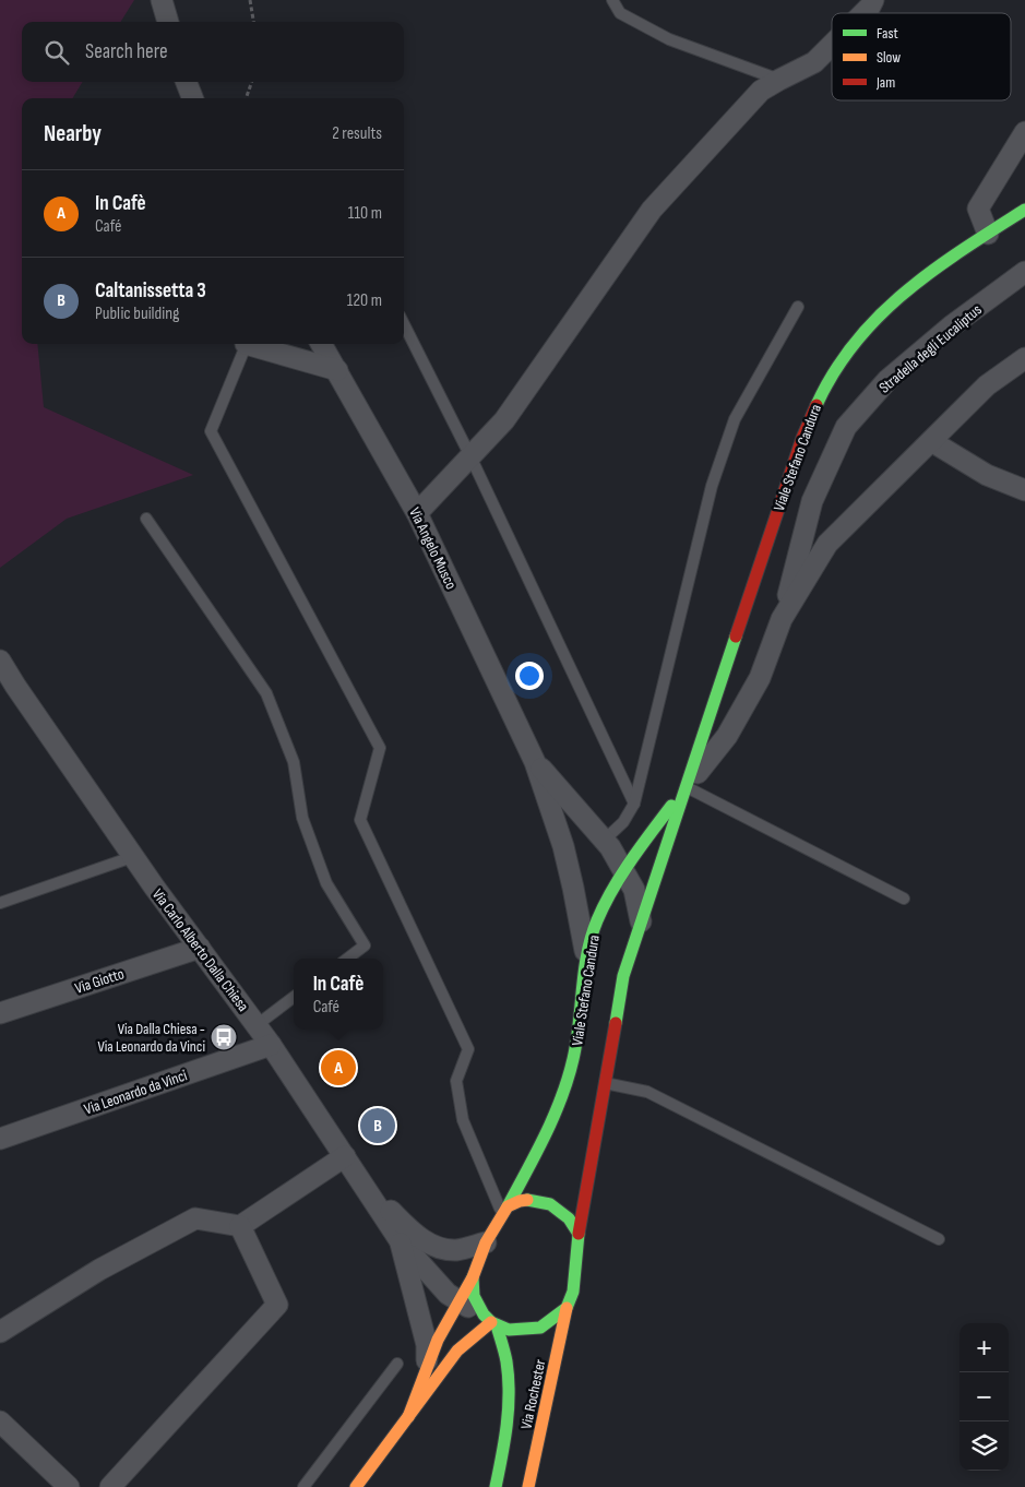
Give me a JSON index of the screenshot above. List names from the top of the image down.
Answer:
{
  "streets": {
    "main road": ["Viale Stefano Candura", "Via Rochester"],
    "street": [
      "Stradella degli Eucaliptus",
      "Via Angelo Musco",
      "Via Carlo Alberto Dalla Chiesa",
      "Via Giotto",
      "Via Leonardo da Vinci"
    ]
  },
  "crossings": [
    ["Viale Stefano Candura", "Via Rochester"],
    ["Via Carlo Alberto Dalla Chiesa", "Via Giotto"],
    ["Via Carlo Alberto Dalla Chiesa", "Via Leonardo da Vinci"]
  ],
  "places": {
    "bus stop": ["Via Dalla Chiesa - Via Leonardo da Vinci"]
  },
  "legend": ["Fast", "Slow", "Jam"],
  "page": {
    "search": "Search here",
    "heading": ["Nearby", "2 results"],
    "list": [
      {
        "mark": "A",
        "name": "In Cafè",
        "note": "Café",
        "value": "110 m"
      },
      {
        "mark": "B",
        "name": "Caltanissetta 3",
        "note": "Public building",
        "value": "120 m"
      }
    ],
    "popup": ["In Cafè", "Café"],
    "pins": ["A", "B"],
    "map_buttons": ["+", "−"]
  }
}
